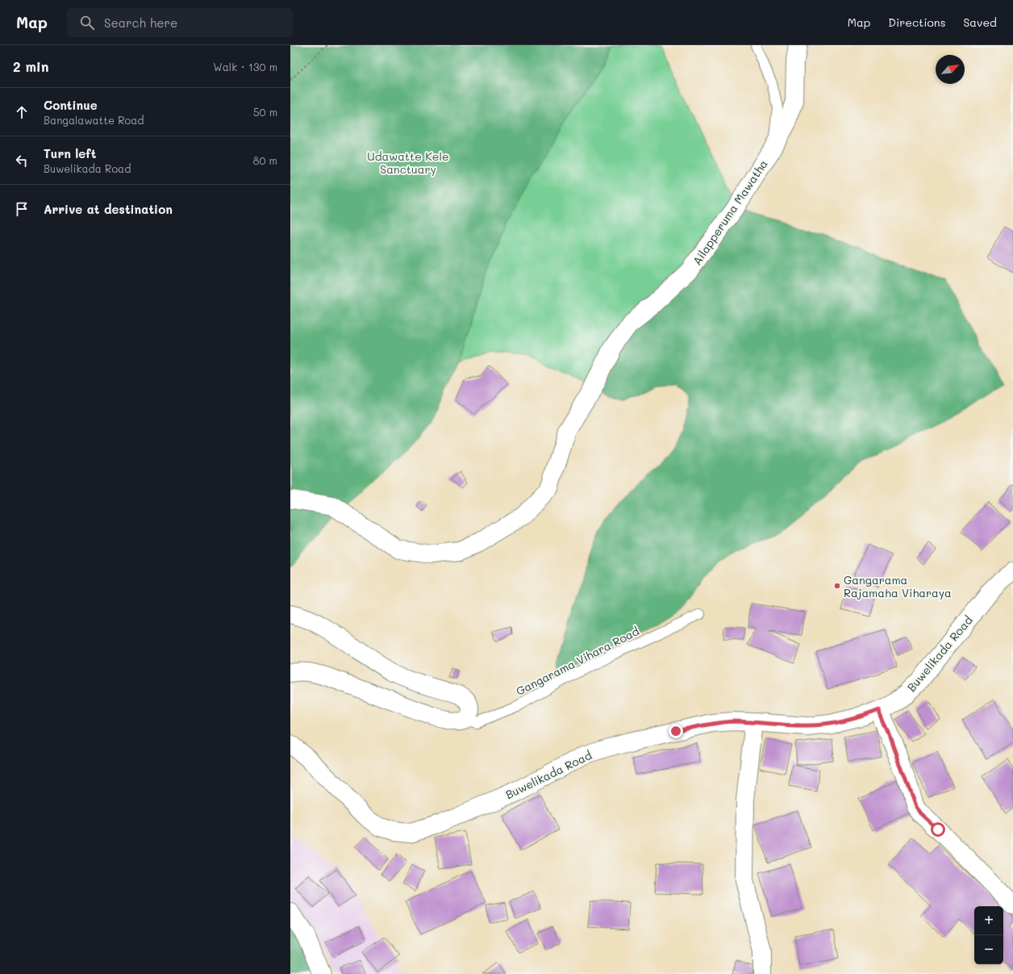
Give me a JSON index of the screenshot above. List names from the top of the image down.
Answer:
{
  "streets": {
    "main road": ["Ailapperuma Mawatha", "Buwelikada Road"],
    "lane": ["Gangarama Vihara Road"]
  },
  "parks": ["Udawatte Kele Sanctuary"],
  "places": ["Gangarama Rajamaha Viharaya"],
  "north": "top right",
  "page": {
    "header": "Map",
    "search": "Search here",
    "nav": ["Map", "Directions", "Saved"],
    "heading": ["2 min", "Walk · 130 m"],
    "list": [
      ["Continue", "Bangalawatte Road", "50 m"],
      ["Turn left", "Buwelikada Road", "80 m"],
      "Arrive at destination"
    ],
    "map_buttons": ["+", "−"]
  }
}
